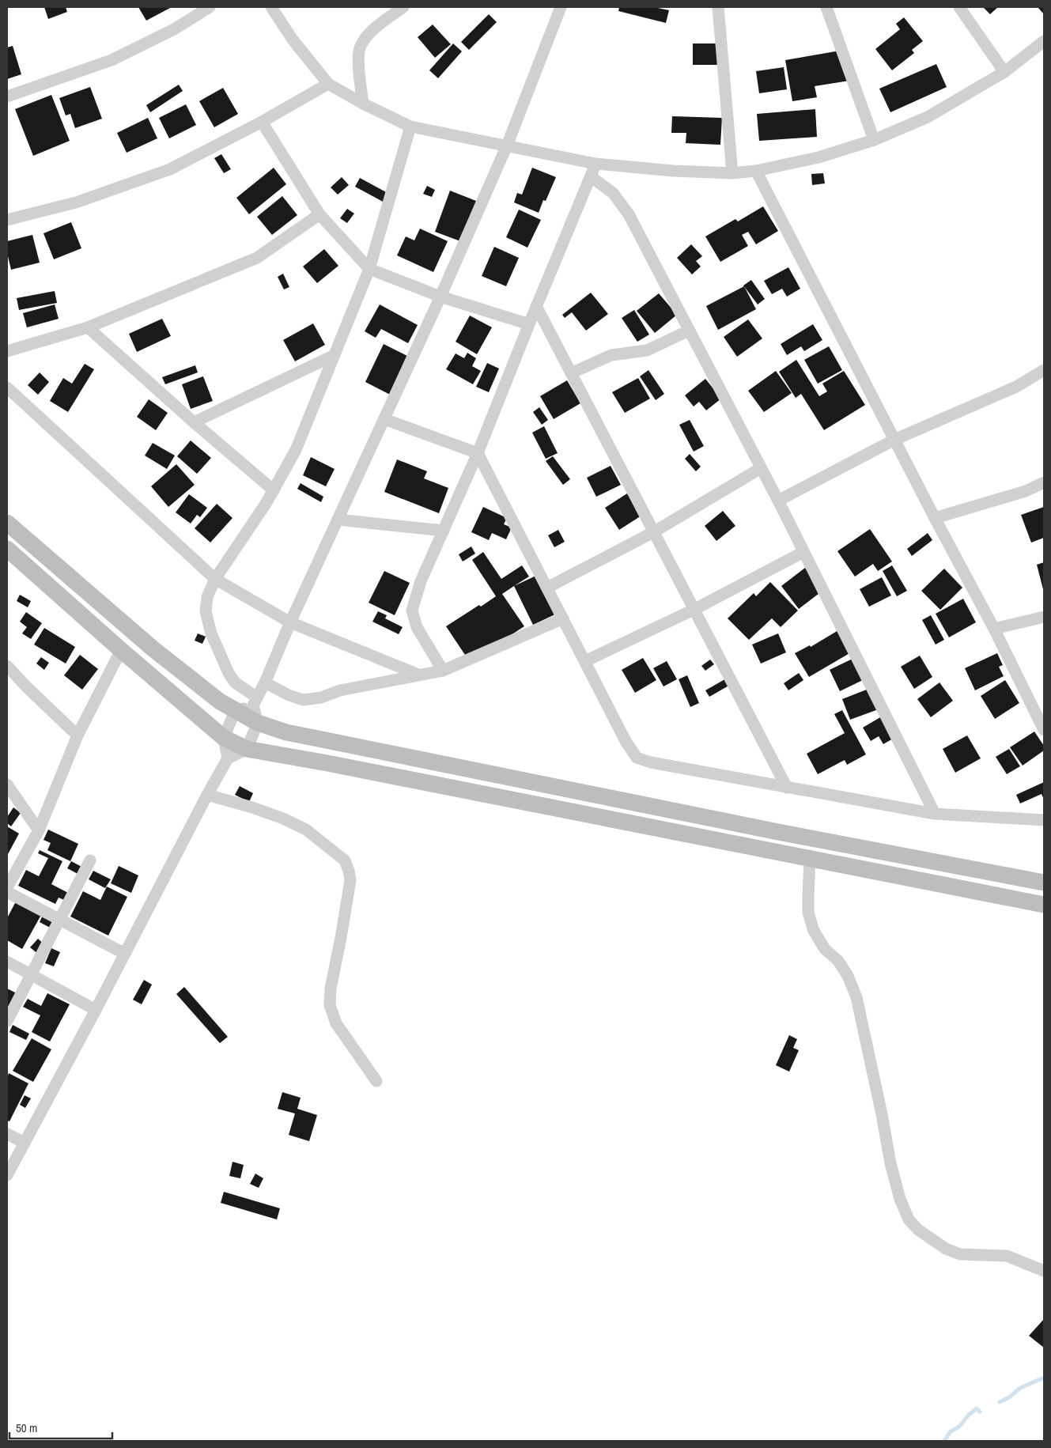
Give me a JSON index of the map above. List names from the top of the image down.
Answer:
{
  "scale_bar": "50 m"
}
